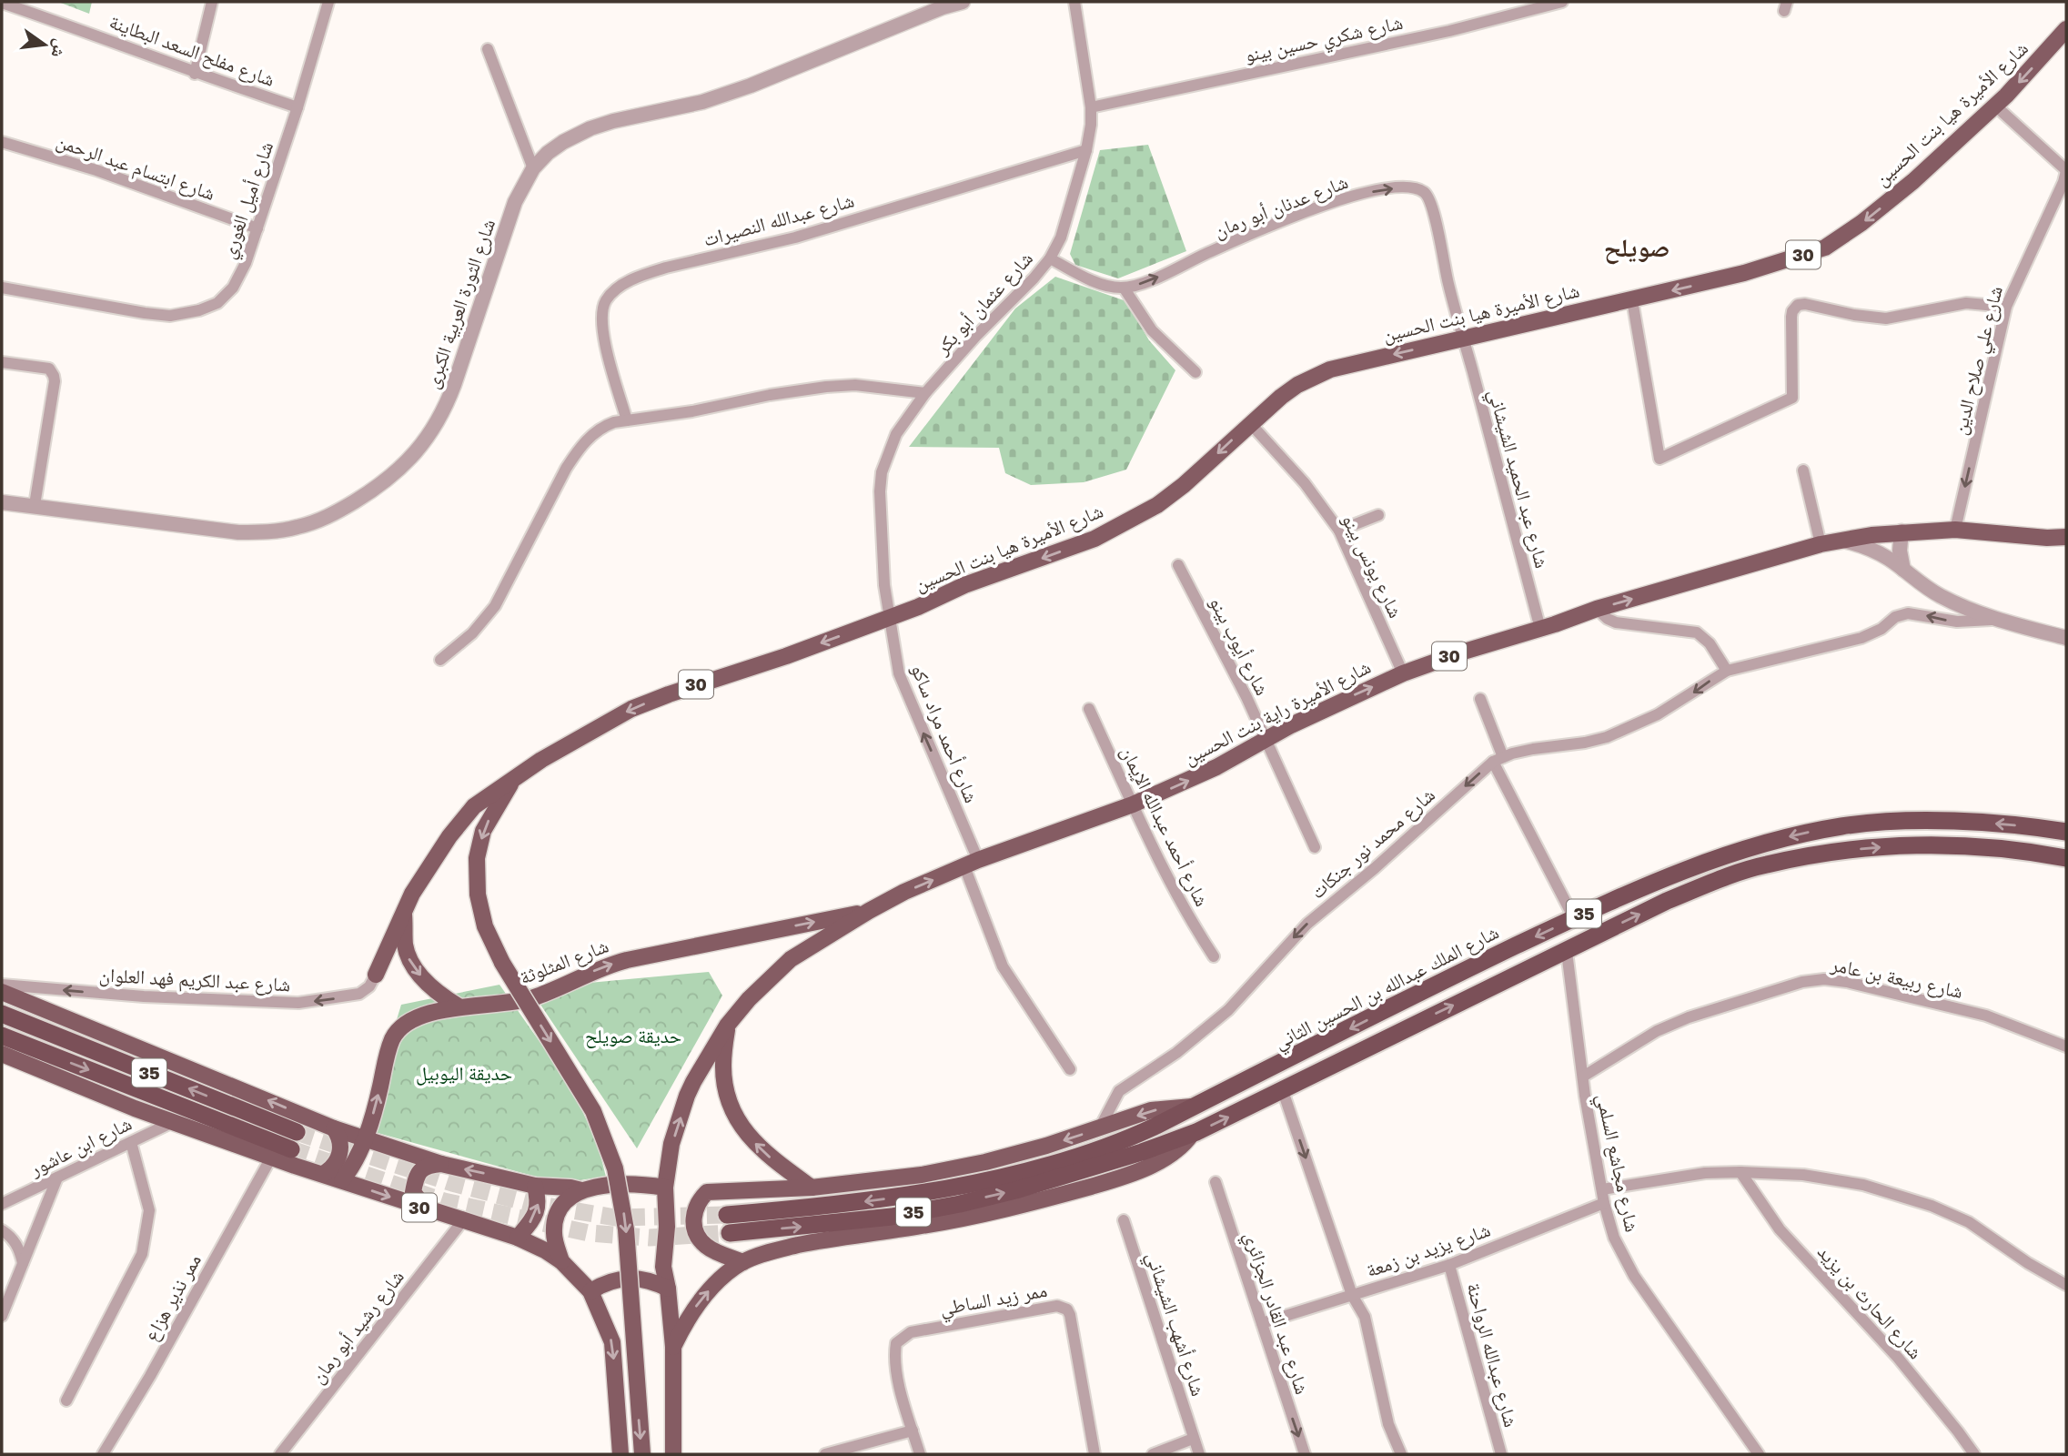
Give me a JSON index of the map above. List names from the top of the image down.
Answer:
{
  "streets": {
    "highway": ["35", "شارع الملك عبدالله بن الحسين الثاني"],
    "main road": [
      "شارع الأميرة هيا بنت الحسين",
      "30",
      "شارع الأميرة راية بنت الحسين",
      "شارع المثلوثة"
    ],
    "street": [
      "شارع شكري حسين بينو",
      "شارع مفلح السعد البطاينة",
      "شارع ابتسام عبد الرحمن",
      "شارع أميل الغوري",
      "شارع عدنان أبو رمان",
      "شارع عبدالله النصيرات",
      "شارع عثمان أبو بكر",
      "شارع الثورة العربية الكبرى",
      "شارع علي صلاح الدين",
      "شارع عبد الحميد الشيشاني",
      "شارع يونس بينو",
      "شارع أيوب بينو",
      "شارع أحمد مراد ساكو",
      "شارع أحمد عبدالله الإيمان",
      "شارع محمد نور جنكات",
      "شارع ربيعة بن عامر",
      "شارع عبد الكريم فهد العلوان",
      "شارع ابن عاشور",
      "شارع مجاشع السلمي",
      "شارع يزيد بن زمعة",
      "ممر نذير هزاع",
      "ممر زيد الساطي",
      "شارع الحارث بن يزيد",
      "شارع عبد القادر الجزائري",
      "شارع أشهب الشيشاني",
      "شارع رشيد أبو رمان",
      "شارع عبدالله الرواحنة"
    ]
  },
  "crossings": [
    ["شارع شكري حسين بينو", "شارع عثمان أبو بكر"],
    ["شارع مفلح السعد البطاينة", "شارع أميل الغوري"],
    ["شارع الأميرة هيا بنت الحسين", "شارع عدنان أبو رمان"],
    ["شارع الأميرة هيا بنت الحسين", "شارع عثمان أبو بكر"],
    ["شارع الأميرة هيا بنت الحسين", "شارع عبد الحميد الشيشاني"],
    ["شارع الأميرة هيا بنت الحسين", "شارع يونس بينو"],
    ["شارع الأميرة هيا بنت الحسين", "شارع أحمد مراد ساكو"],
    ["شارع الأميرة هيا بنت الحسين", "شارع عبد الكريم فهد العلوان"],
    ["شارع ابتسام عبد الرحمن", "شارع أميل الغوري"],
    ["شارع عدنان أبو رمان", "شارع عبد الحميد الشيشاني"],
    ["شارع عبدالله النصيرات", "شارع عثمان أبو بكر"],
    ["30", "شارع الأميرة راية بنت الحسين"],
    ["30", "شارع المثلوثة"],
    ["30", "شارع رشيد أبو رمان"],
    ["شارع عثمان أبو بكر", "شارع أحمد مراد ساكو"],
    ["شارع علي صلاح الدين", "شارع الأميرة راية بنت الحسين"],
    ["شارع عبد الحميد الشيشاني", "شارع الأميرة راية بنت الحسين"],
    ["شارع يونس بينو", "شارع الأميرة راية بنت الحسين"],
    ["شارع أيوب بينو", "شارع الأميرة راية بنت الحسين"],
    ["شارع الأميرة راية بنت الحسين", "شارع أحمد مراد ساكو"],
    ["شارع الأميرة راية بنت الحسين", "شارع أحمد عبدالله الإيمان"],
    ["شارع الأميرة راية بنت الحسين", "شارع المثلوثة"],
    ["شارع ربيعة بن عامر", "شارع مجاشع السلمي"],
    ["شارع الملك عبدالله بن الحسين الثاني", "شارع مجاشع السلمي"],
    ["شارع مجاشع السلمي", "شارع يزيد بن زمعة"],
    ["شارع يزيد بن زمعة", "شارع عبد القادر الجزائري"],
    ["شارع يزيد بن زمعة", "شارع عبدالله الرواحنة"]
  ],
  "one_way": [
    "شارع الأميرة هيا بنت الحسين",
    "شارع علي صلاح الدين",
    "شارع الأميرة راية بنت الحسين",
    "شارع أحمد مراد ساكو",
    "شارع محمد نور جنكات",
    "شارع المثلوثة",
    "شارع عبد الكريم فهد العلوان"
  ],
  "districts": ["صويلح"],
  "parks": ["حديقة صويلح", "حديقة اليوبيل"],
  "north": "right"
}
